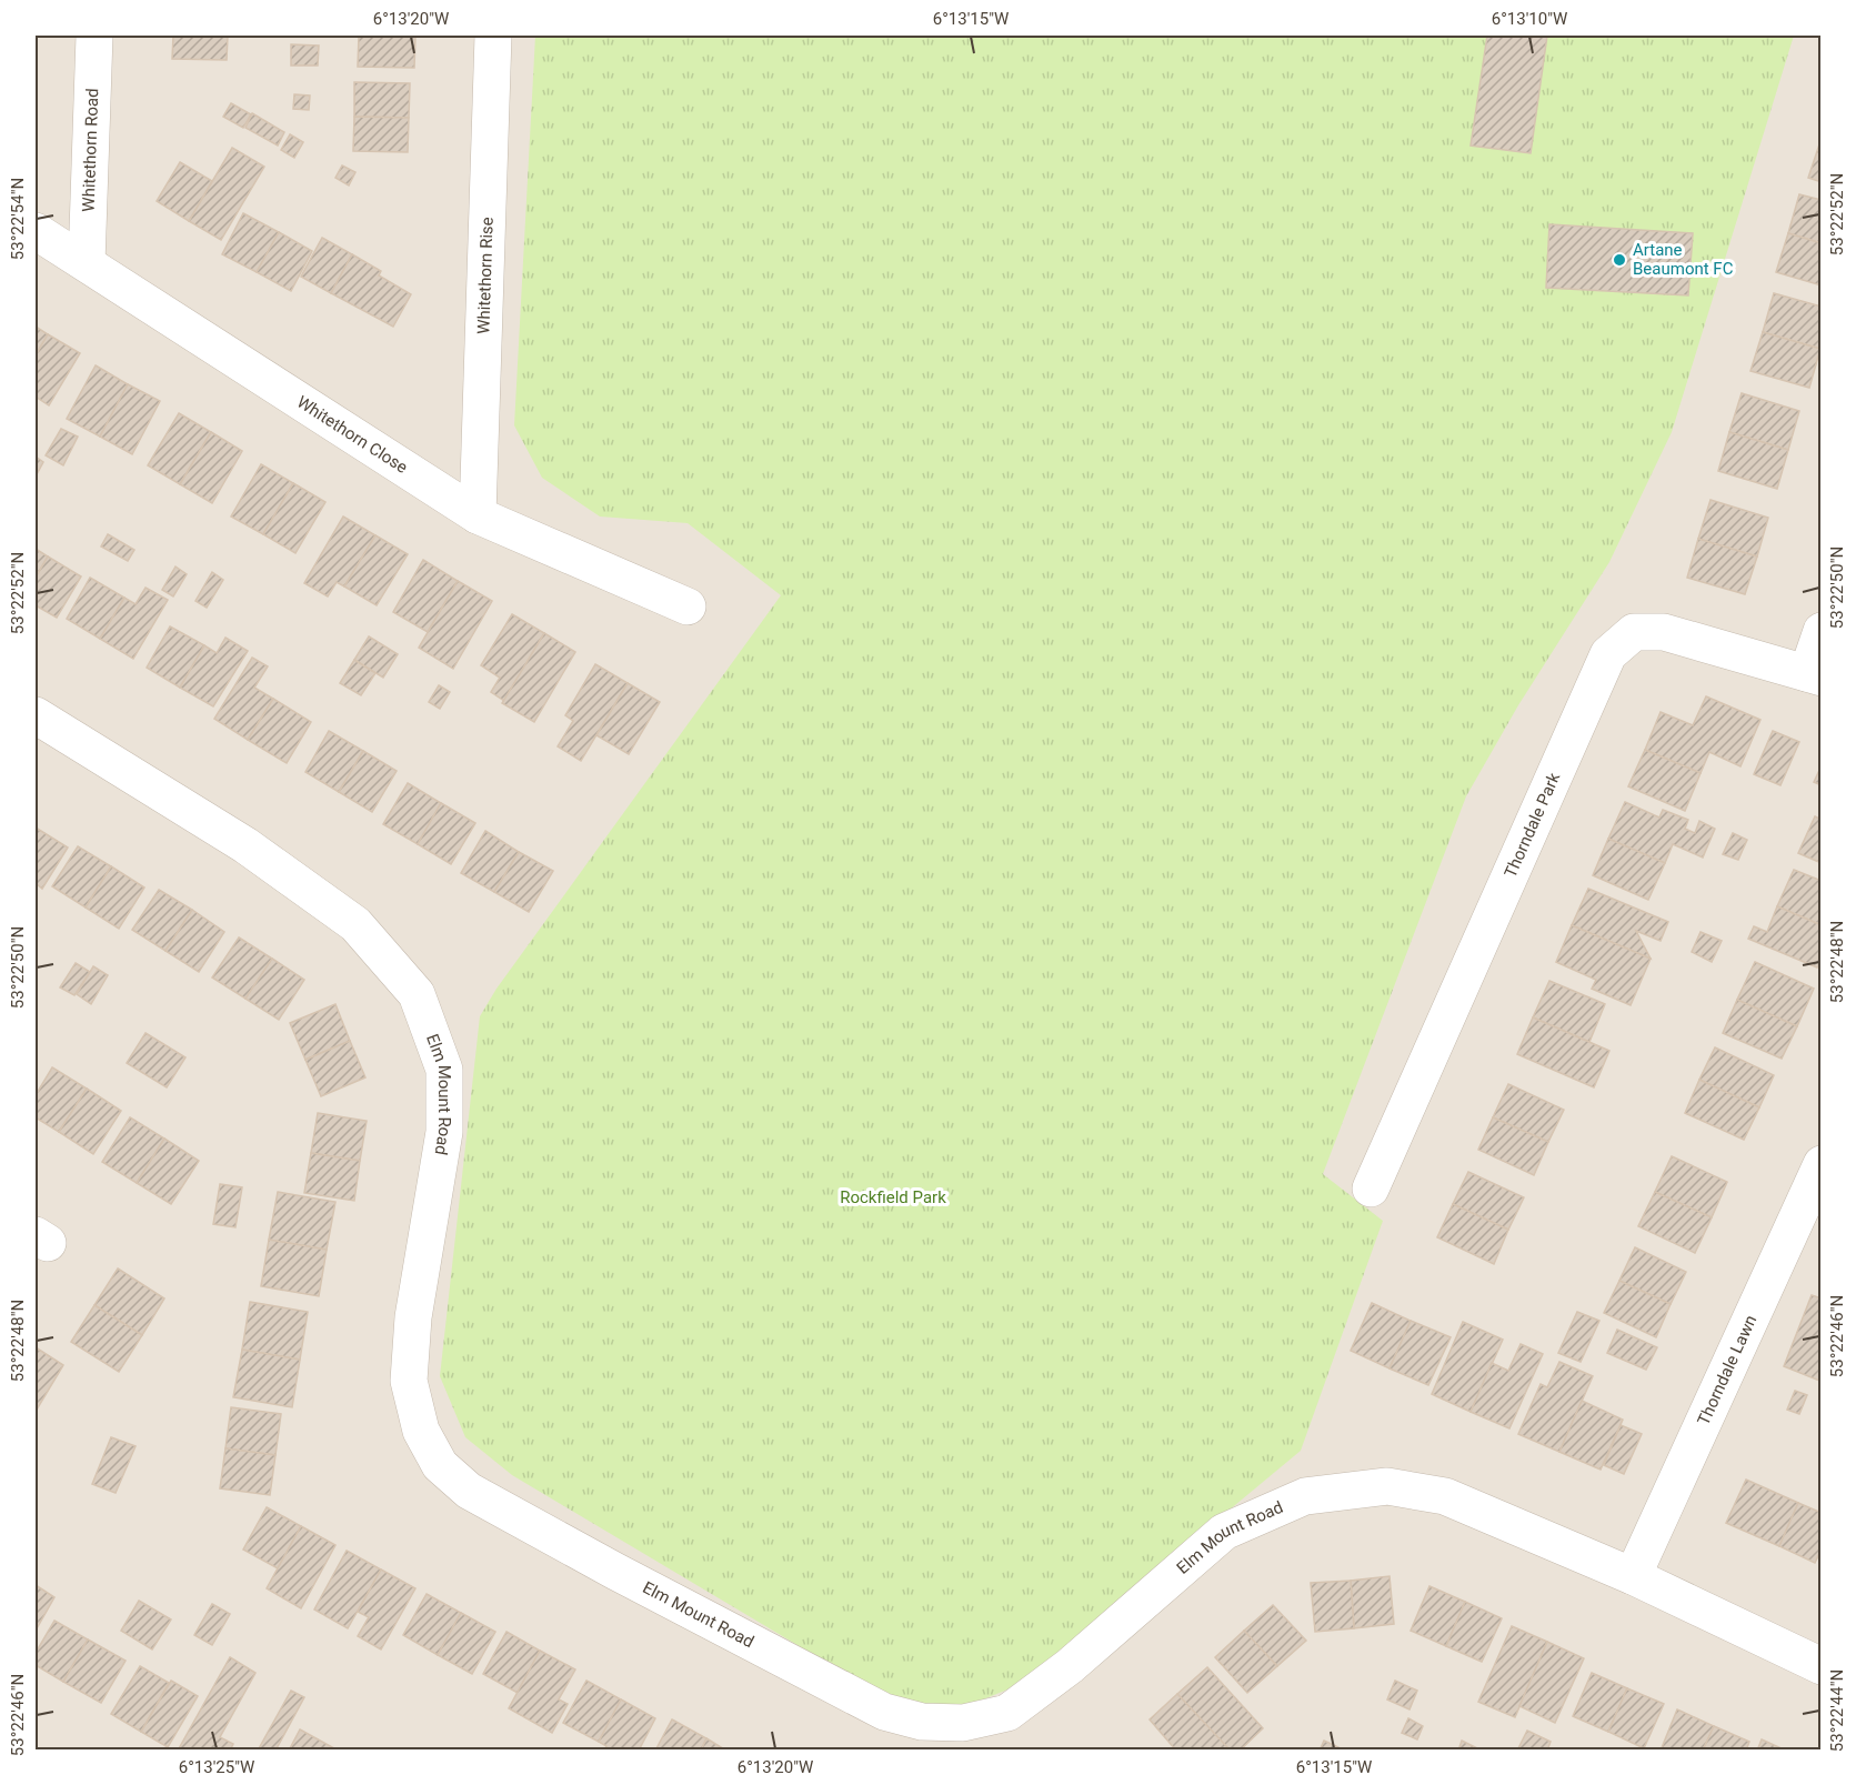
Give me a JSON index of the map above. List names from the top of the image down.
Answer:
{
  "streets": {
    "street": [
      "Whitethorn Road",
      "Whitethorn Rise",
      "Whitethorn Close",
      "Thorndale Park",
      "Elm Mount Road",
      "Thorndale Lawn"
    ]
  },
  "crossings": [
    ["Whitethorn Road", "Whitethorn Close"],
    ["Whitethorn Rise", "Whitethorn Close"],
    ["Elm Mount Road", "Thorndale Lawn"]
  ],
  "parks": ["Rockfield Park"],
  "places": ["Artane Beaumont FC"],
  "coordinates": [
    "6°13'20\"W",
    "6°13'15\"W",
    "6°13'10\"W",
    "53°22'52\"N",
    "53°22'54\"N",
    "53°22'50\"N",
    "53°22'48\"N",
    "53°22'46\"N",
    "53°22'44\"N",
    "6°13'25\"W"
  ]
}
